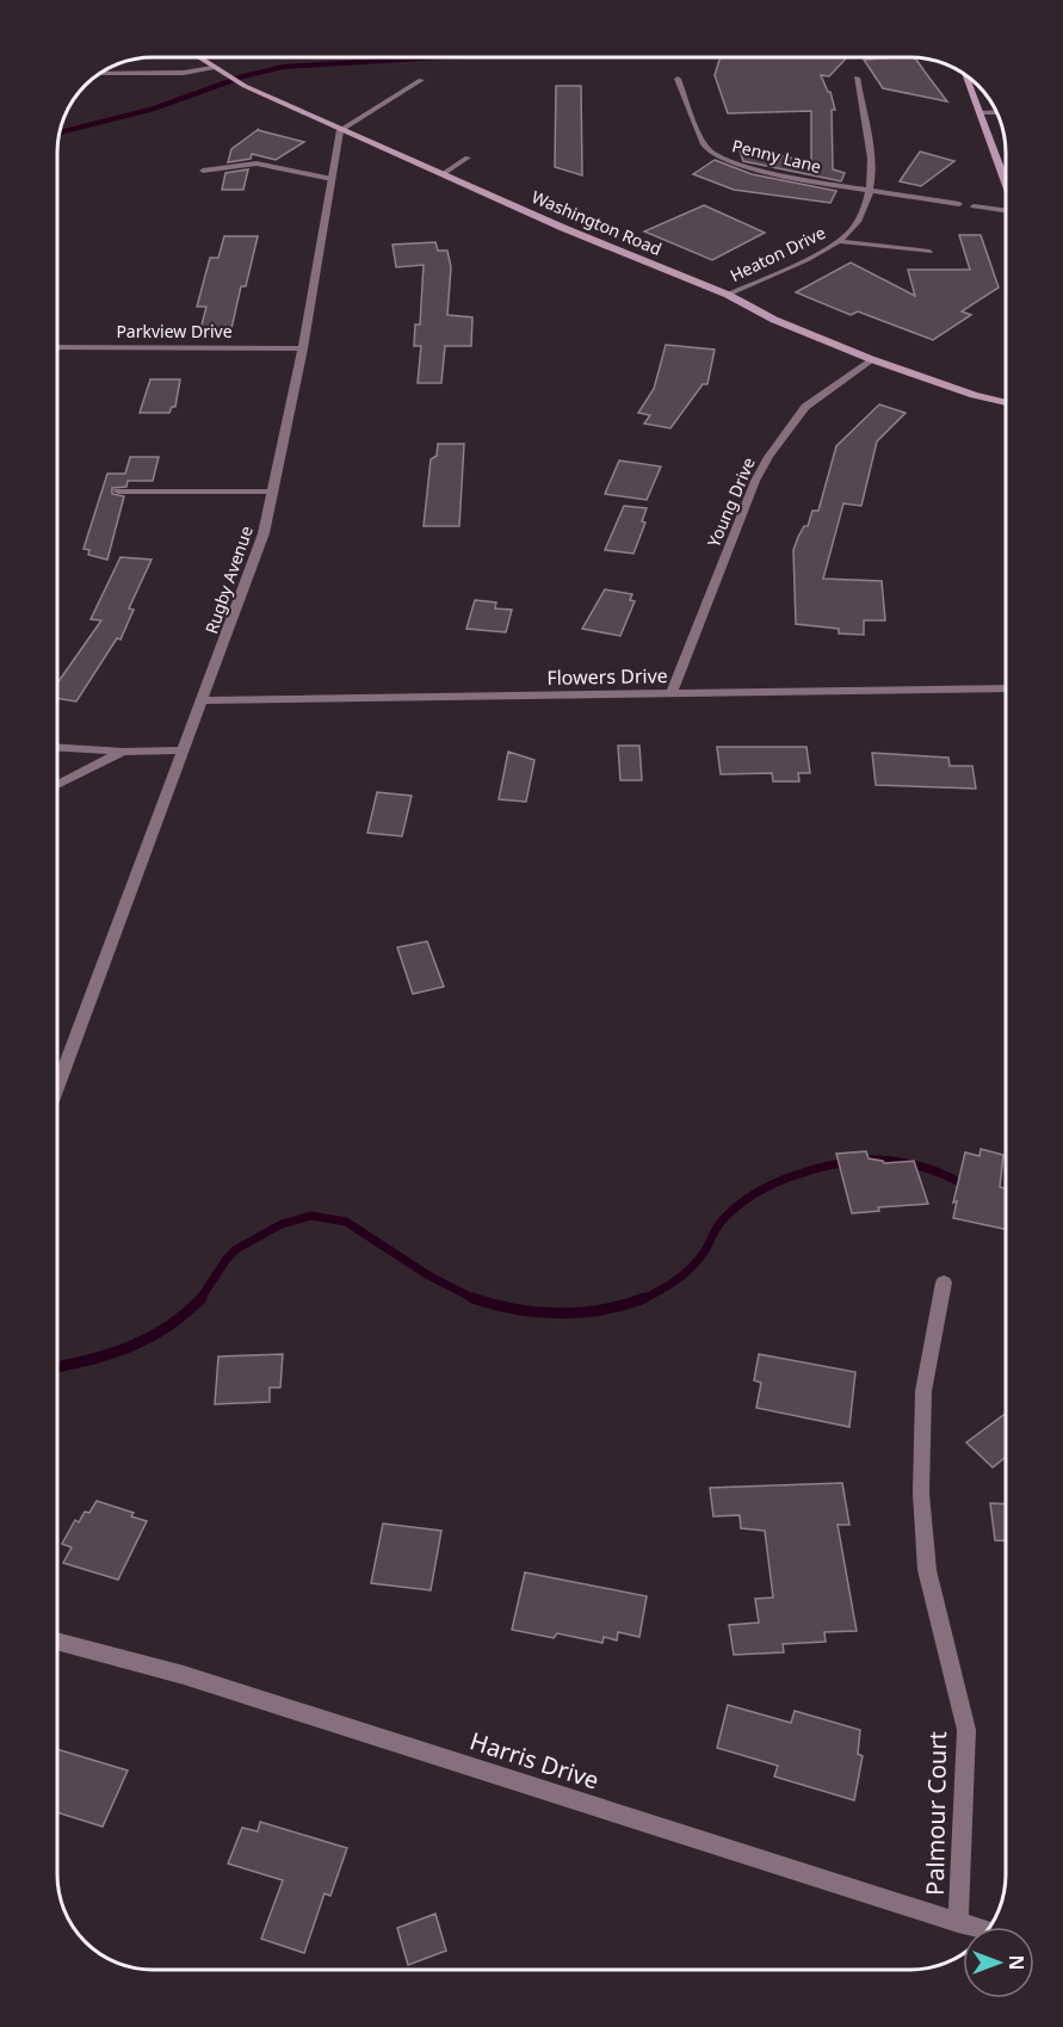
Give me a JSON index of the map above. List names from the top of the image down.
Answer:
{
  "streets": {
    "street": [
      "Washington Road",
      "Parkview Drive",
      "Young Drive",
      "Rugby Avenue",
      "Flowers Drive",
      "Harris Drive",
      "Palmour Court"
    ],
    "lane": ["Penny Lane", "Heaton Drive"]
  },
  "crossings": [
    ["Penny Lane", "Heaton Drive"],
    ["Washington Road", "Heaton Drive"],
    ["Washington Road", "Young Drive"],
    ["Washington Road", "Rugby Avenue"],
    ["Parkview Drive", "Rugby Avenue"],
    ["Young Drive", "Flowers Drive"],
    ["Rugby Avenue", "Flowers Drive"],
    ["Harris Drive", "Palmour Court"]
  ],
  "north": "right"
}
